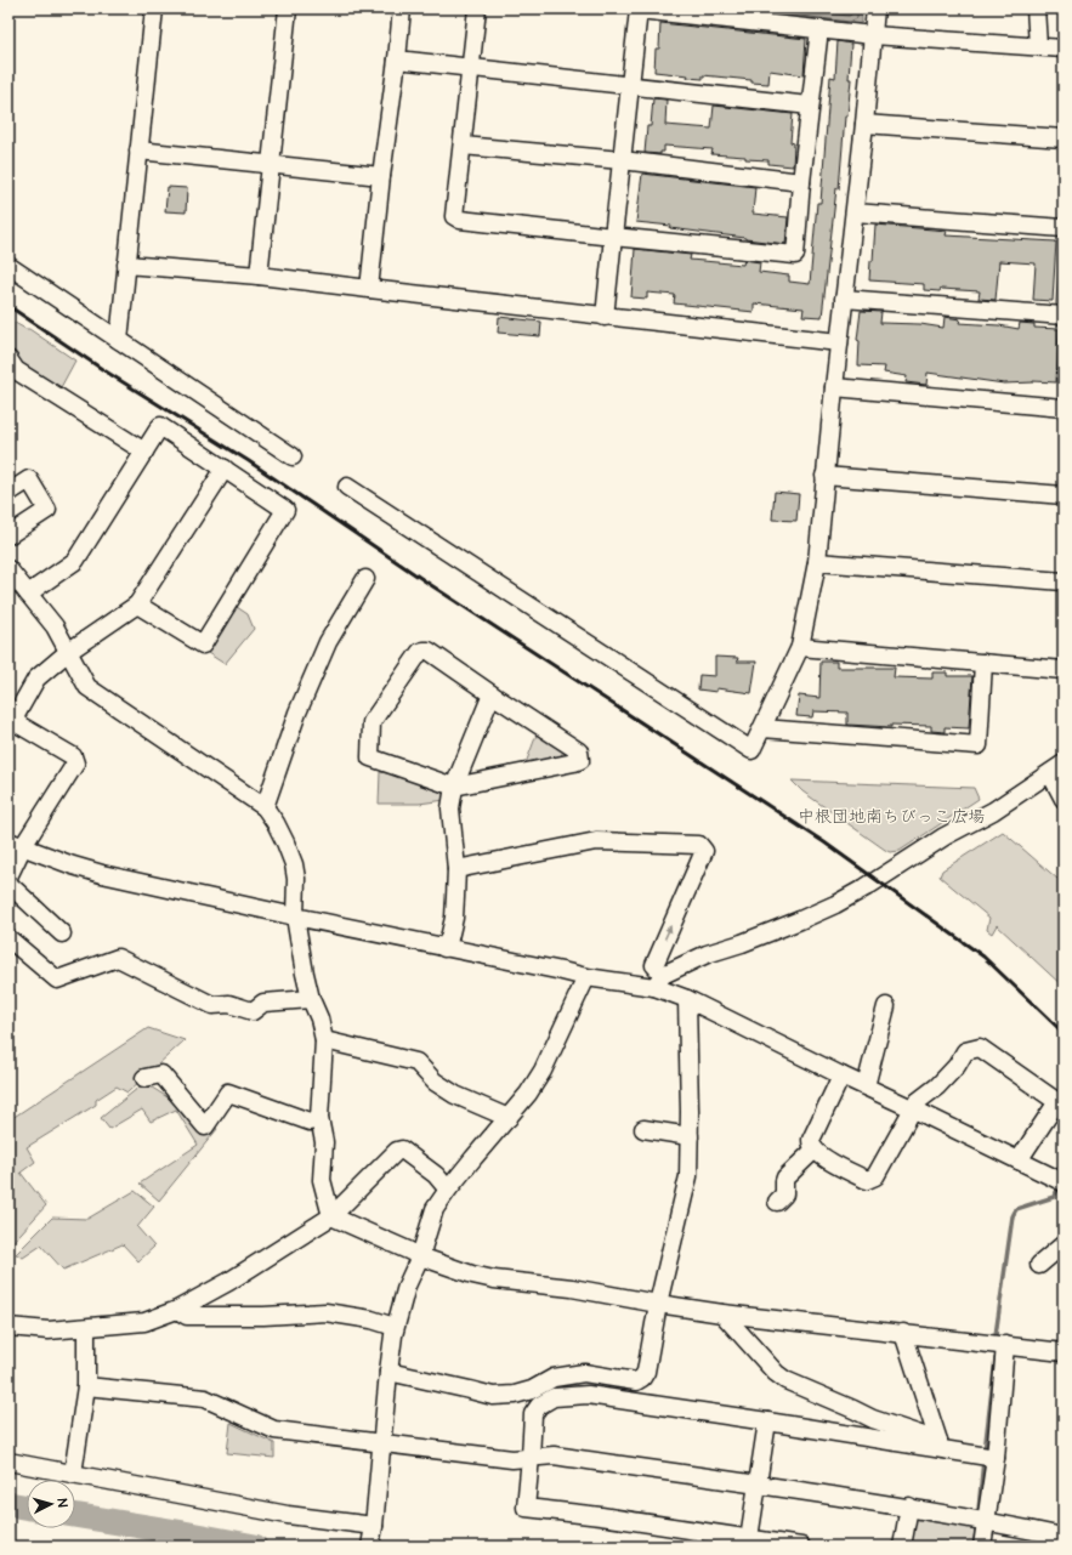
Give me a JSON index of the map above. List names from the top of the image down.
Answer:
{
  "parks": ["中根団地南ちびっこ広場"],
  "north": "right"
}
